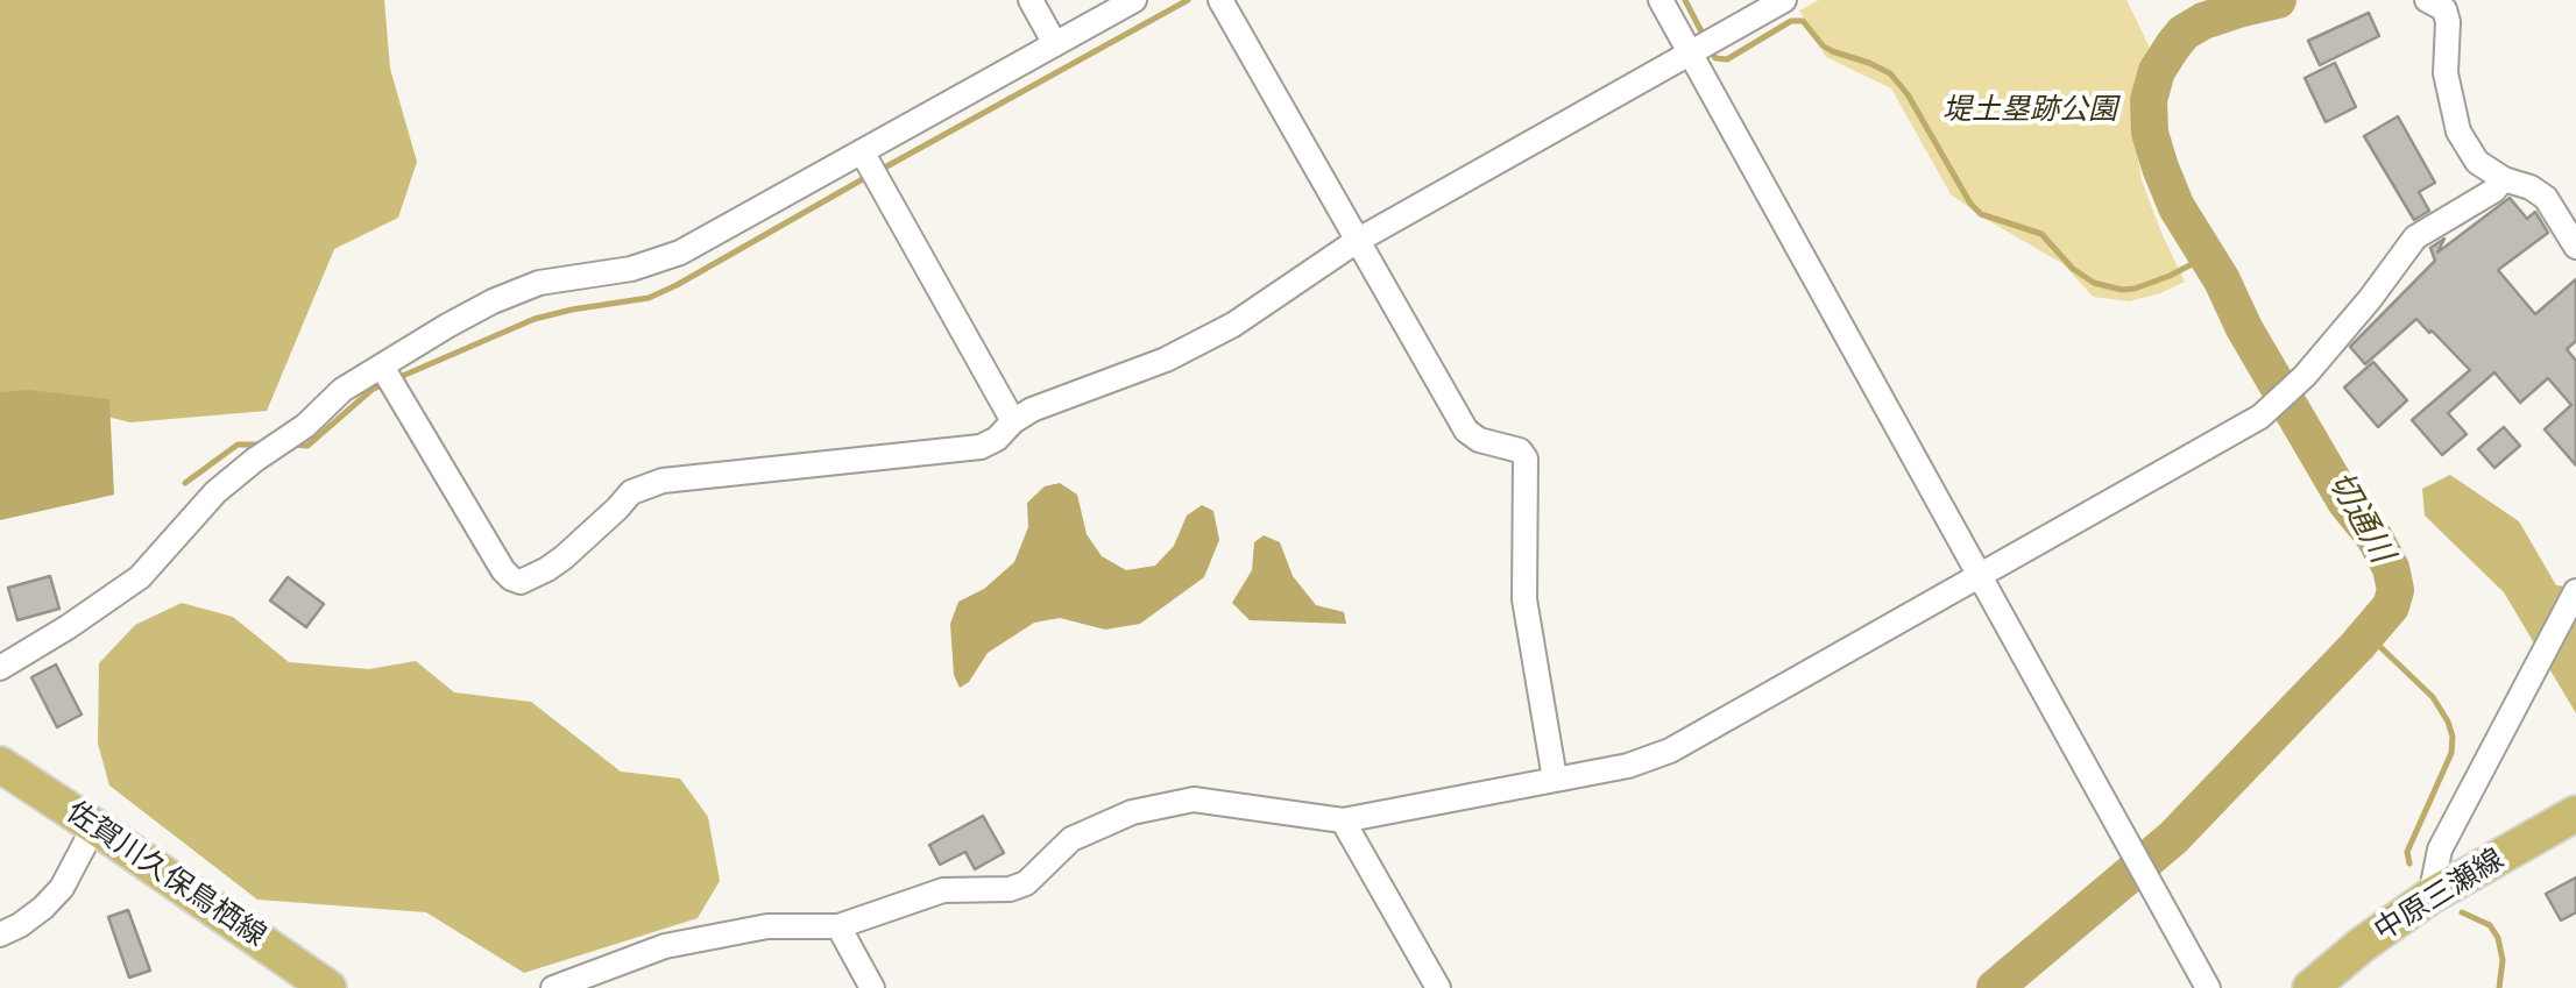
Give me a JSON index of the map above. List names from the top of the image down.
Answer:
{
  "streets": {
    "main road": ["佐賀川久保鳥栖線", "中原三瀬線"]
  },
  "water": ["切通川"],
  "parks": ["堤土塁跡公園"]
}
